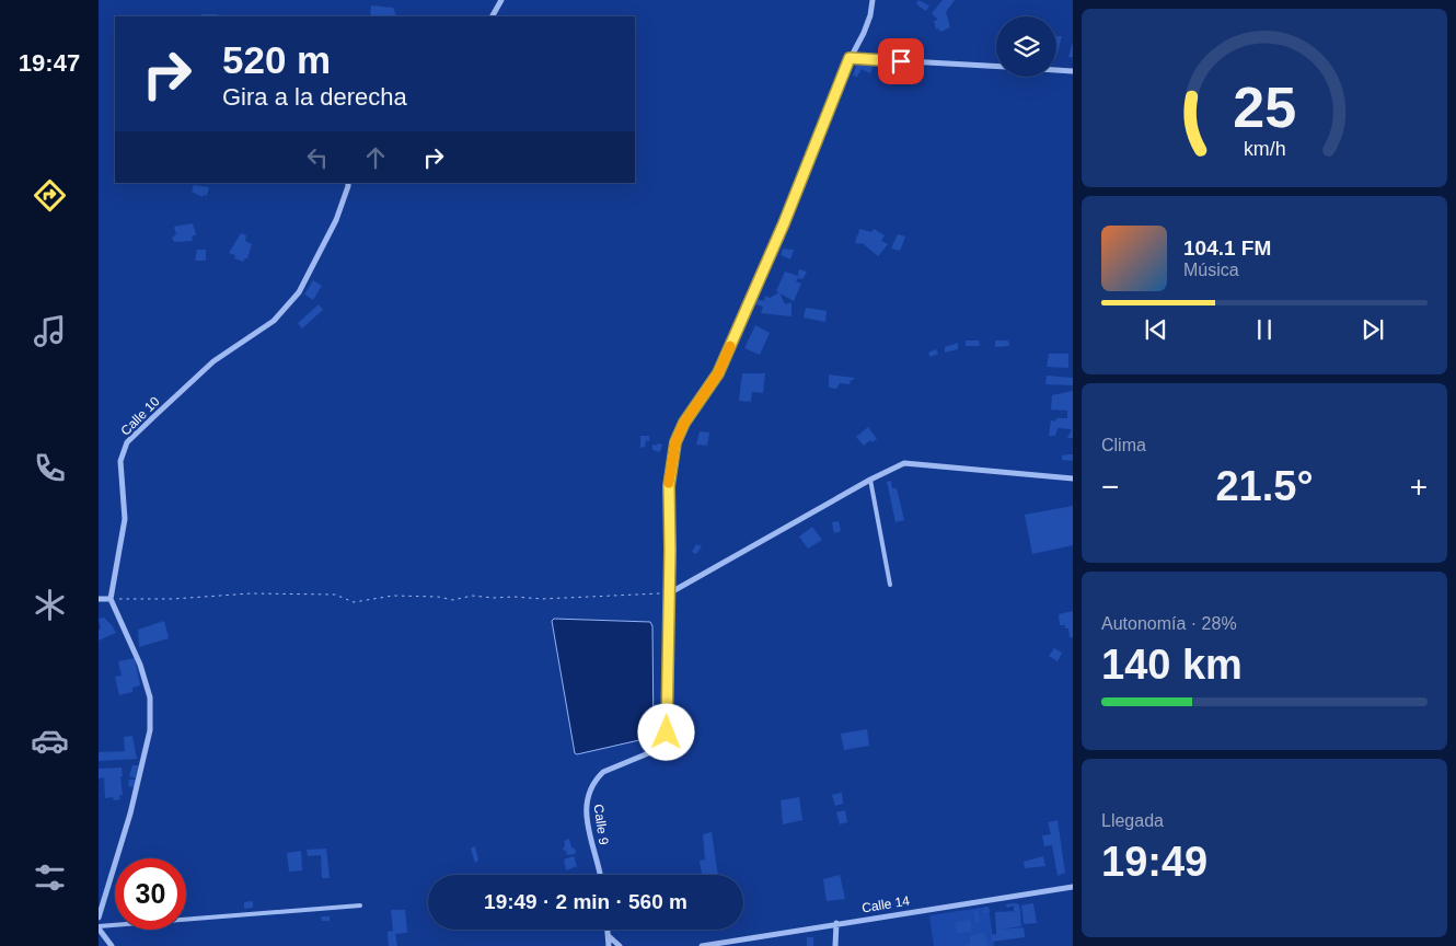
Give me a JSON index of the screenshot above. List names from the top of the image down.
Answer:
{
  "streets": {
    "street": ["Calle 10", "Calle 9", "Calle 14"]
  },
  "page": {
    "tabs": "19:47",
    "turn": ["520 m", "Gira a la derecha"],
    "song": ["104.1 FM", "Música"],
    "tile": [
      "Clima",
      ["Autonomía · 28%", "140 km"],
      ["Llegada", "19:49"]
    ],
    "heat": ["−", "21.5°", "+"],
    "limit": "30",
    "trip": "19:49 · 2 min · 560 m",
    "gauge": ["25", "km/h"]
  }
}
